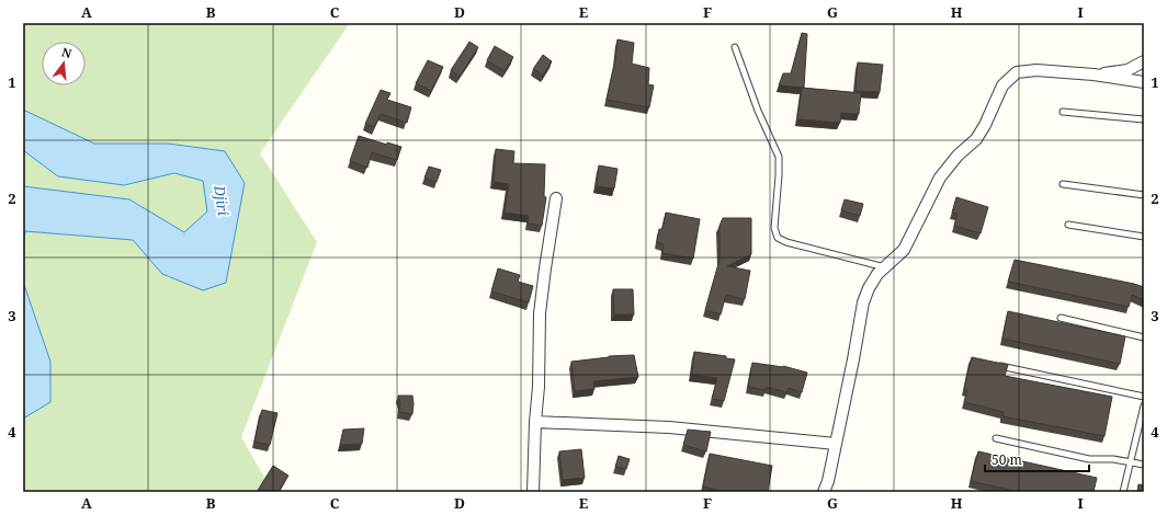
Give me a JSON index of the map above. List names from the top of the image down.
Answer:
{
  "water": ["Djiri"],
  "scale_bar": "50 m",
  "north": "top",
  "grid": {
    "columns": [
      "A",
      "B",
      "C",
      "D",
      "E",
      "F",
      "G",
      "H",
      "I"
    ],
    "rows": [
      "1",
      "2",
      "3",
      "4"
    ]
  }
}
